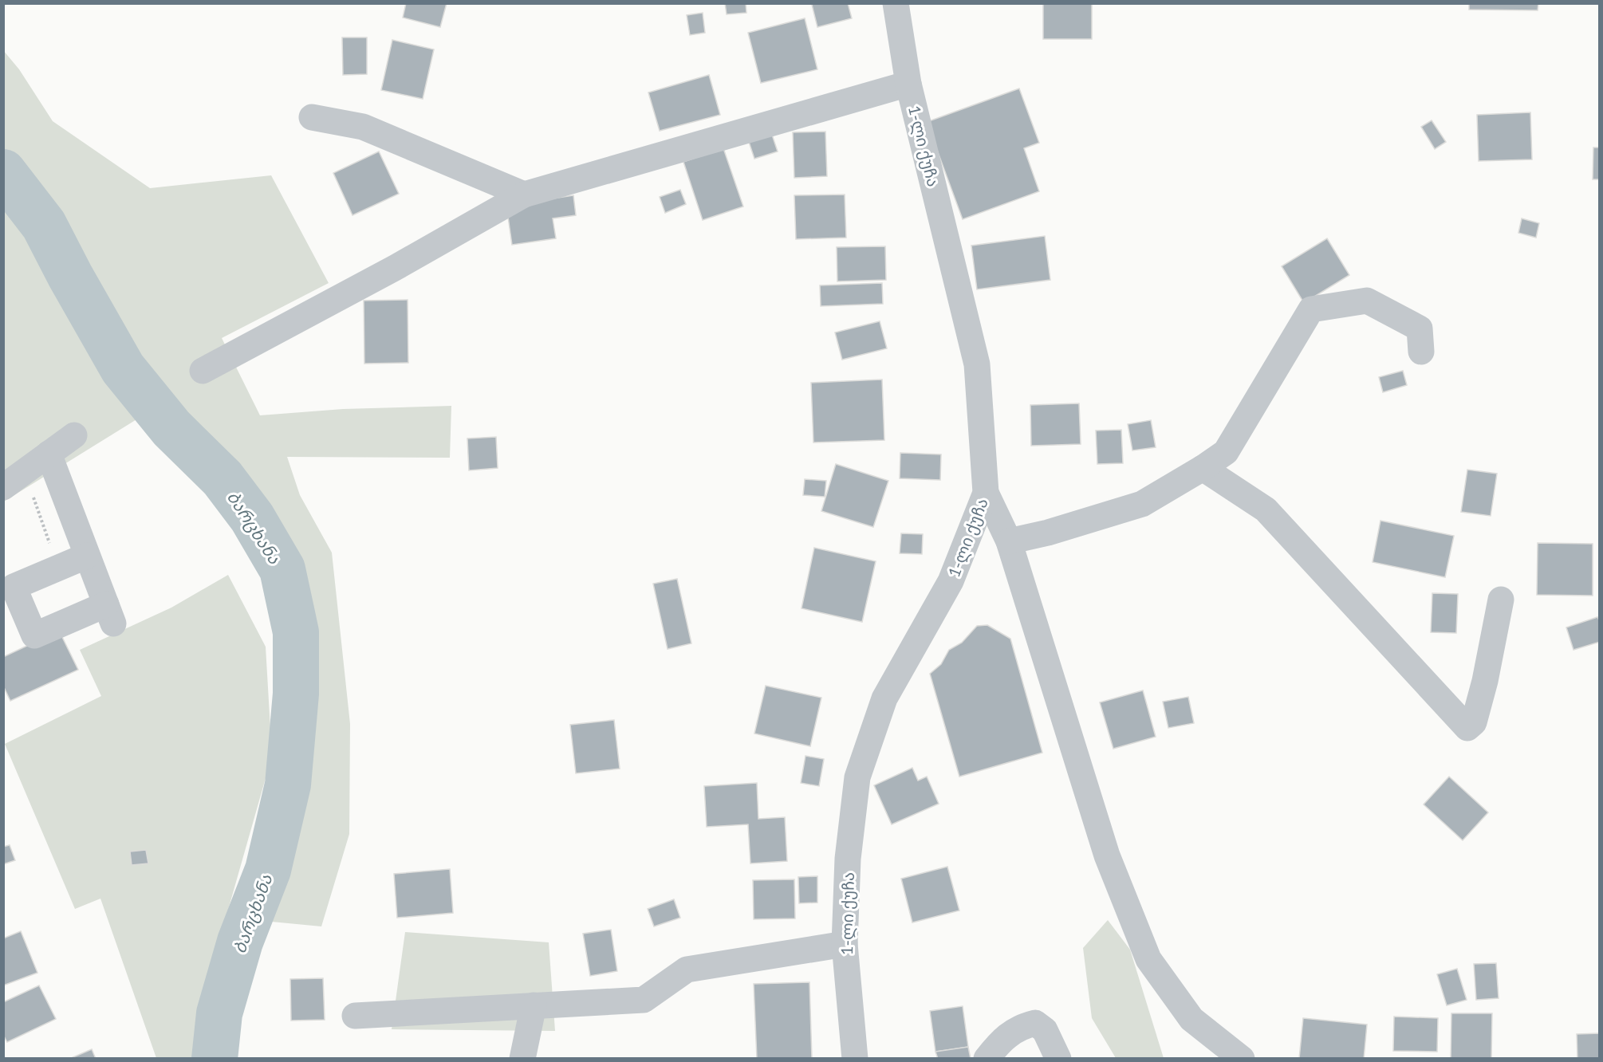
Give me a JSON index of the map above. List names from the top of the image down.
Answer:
{
  "streets": {
    "street": ["1-ლი ქუჩა"]
  },
  "water": ["ბარცხანა"]
}
